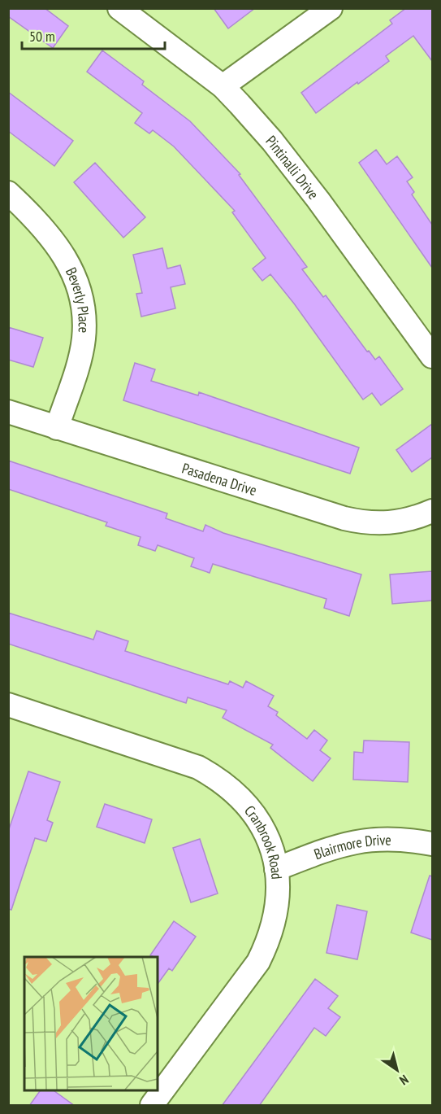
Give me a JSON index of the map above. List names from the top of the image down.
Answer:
{
  "streets": {
    "street": [
      "Pintinalli Drive",
      "Beverly Place",
      "Pasadena Drive",
      "Cranbrook Road",
      "Blairmore Drive"
    ]
  },
  "crossings": [
    ["Beverly Place", "Pasadena Drive"],
    ["Cranbrook Road", "Blairmore Drive"]
  ],
  "scale_bar": "50 m",
  "north": "bottom right"
}
